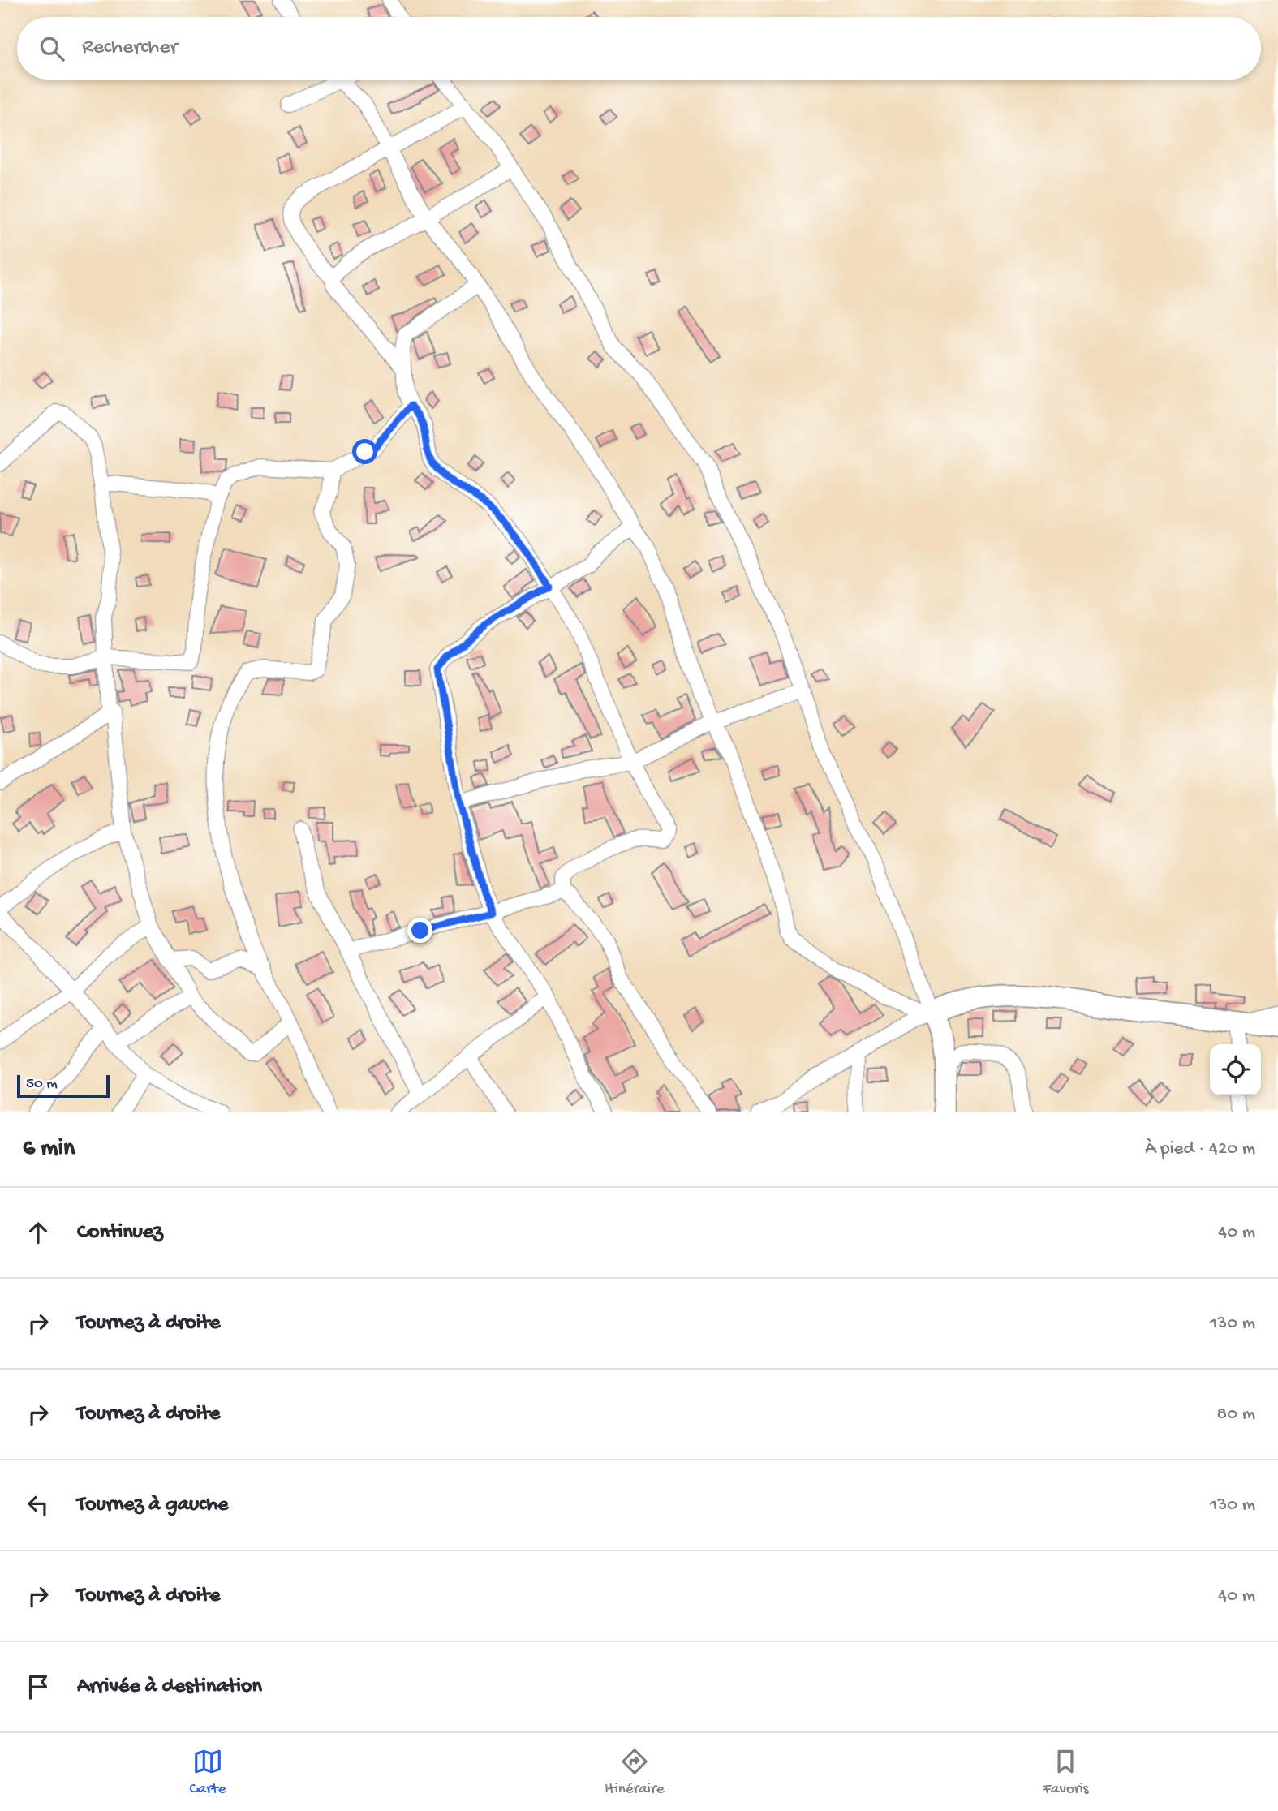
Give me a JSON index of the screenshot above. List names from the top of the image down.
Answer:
{
  "scale_bar": "50 m",
  "page": {
    "search": "Rechercher",
    "scale": "50 m",
    "heading": ["6 min", "À pied · 420 m"],
    "list": [
      ["Continuez", "40 m"],
      ["Tournez à droite", "130 m"],
      ["Tournez à droite", "80 m"],
      ["Tournez à gauche", "130 m"],
      ["Tournez à droite", "40 m"],
      "Arrivée à destination"
    ],
    "nav": ["Carte", "Itinéraire", "Favoris"]
  }
}
